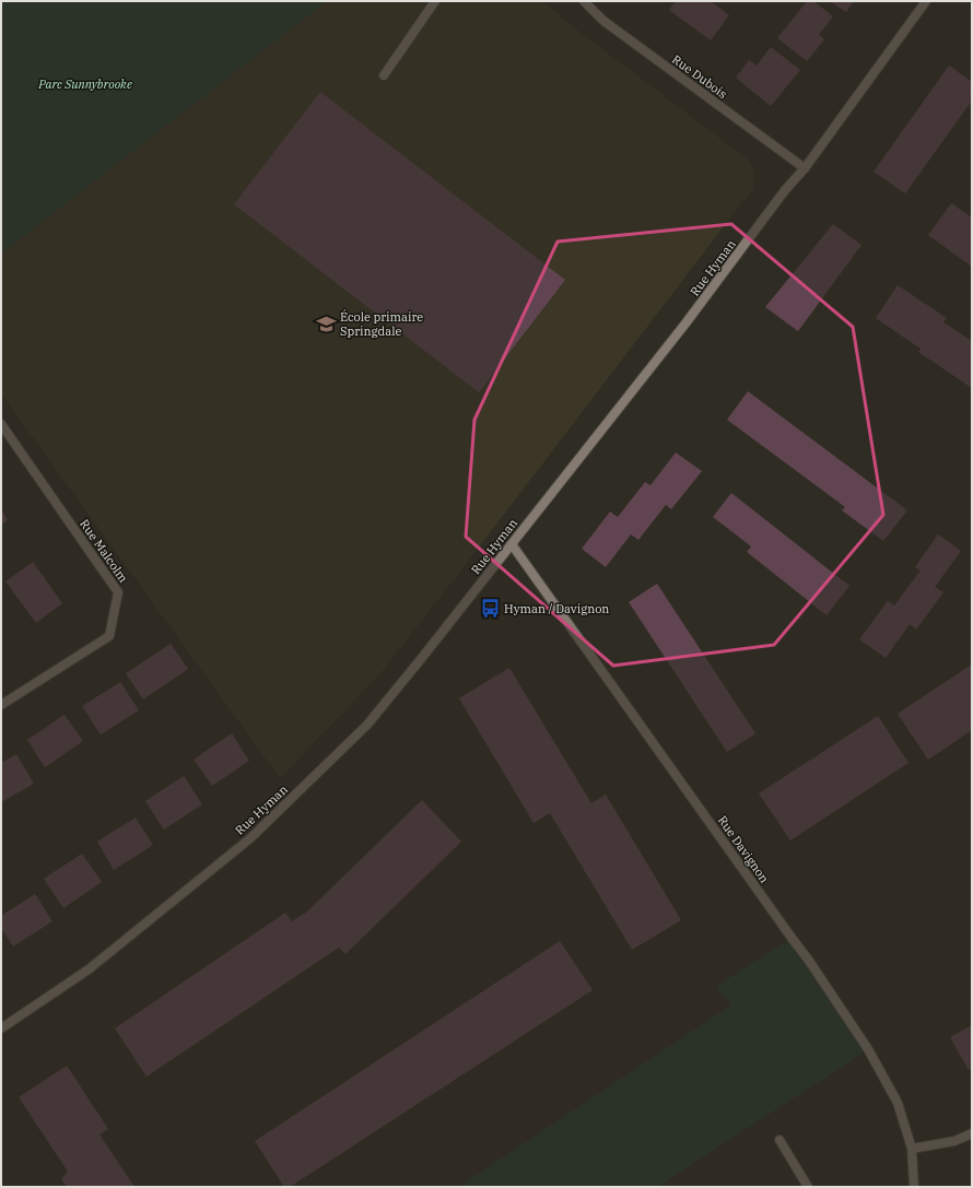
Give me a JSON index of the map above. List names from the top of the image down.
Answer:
{
  "streets": {
    "street": [
      "Rue Dubois",
      "Rue Hyman",
      "Rue Malcolm",
      "Rue Davignon"
    ]
  },
  "crossings": [
    ["Rue Dubois", "Rue Hyman"],
    ["Rue Hyman", "Rue Davignon"]
  ],
  "parks": ["Parc Sunnybrooke"],
  "places": {
    "school or university": ["École primaire Springdale"],
    "bus stop": ["Hyman / Davignon"]
  }
}
